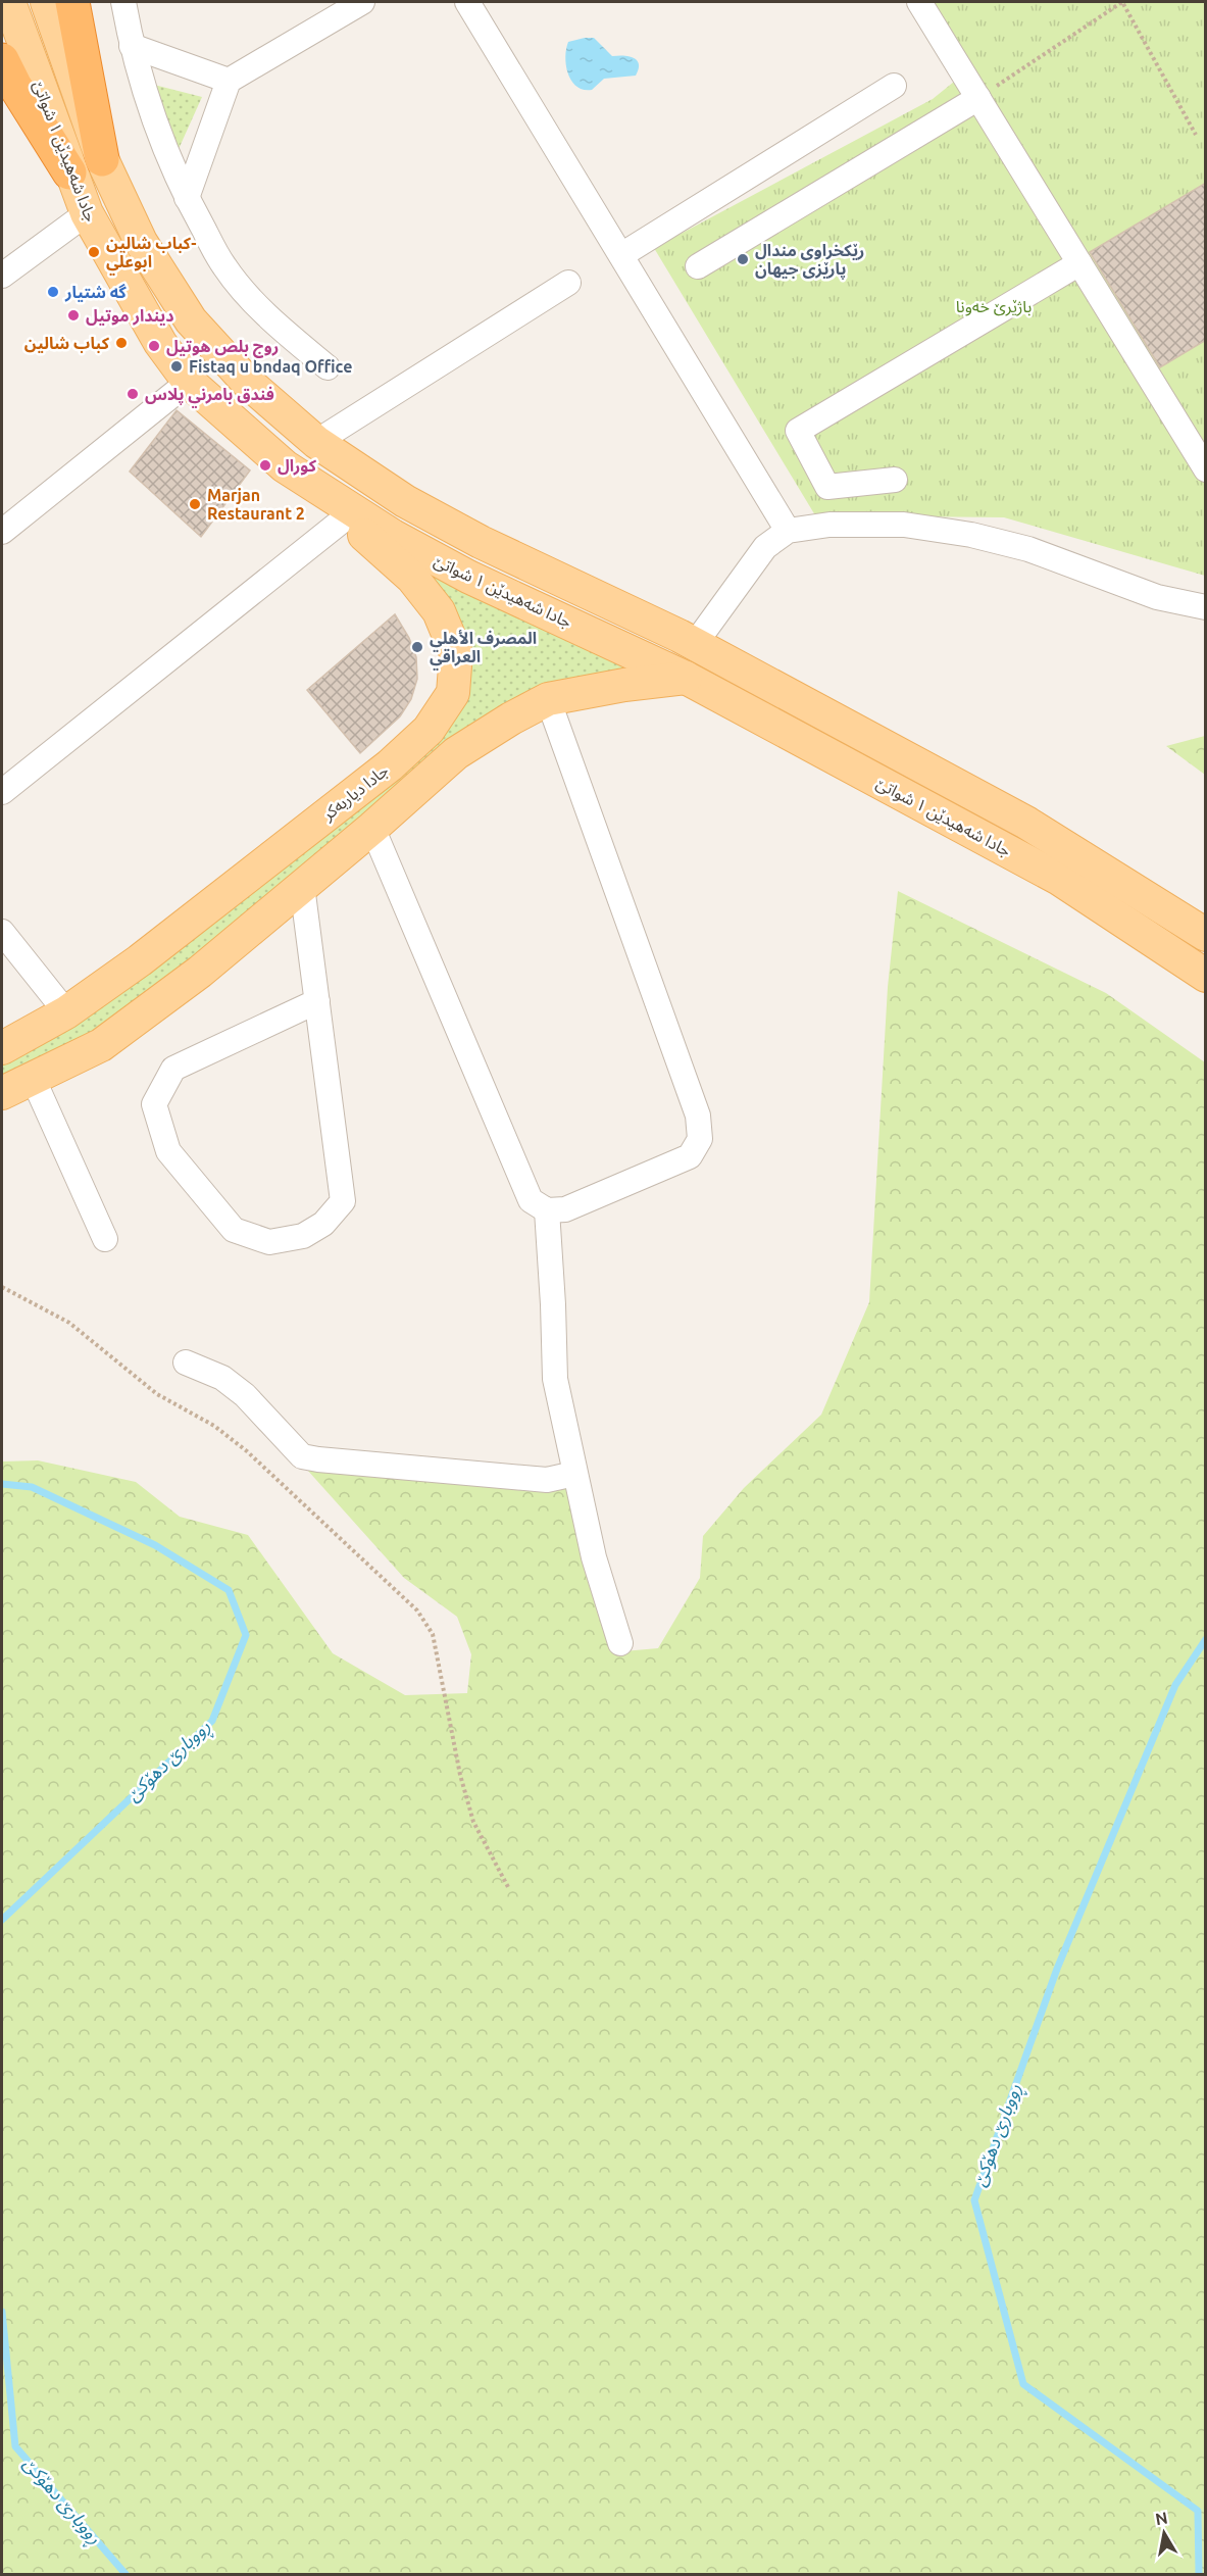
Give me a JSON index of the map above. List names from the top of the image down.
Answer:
{
  "streets": {
    "main road": ["جادا شەهیدێن ١ شواتێ", "جادا دیاربه‌كر"]
  },
  "crossings": [
    ["جادا شەهیدێن ١ شواتێ", "جادا دیاربه‌كر"]
  ],
  "water": ["ڕووبارێ دهۆكێ"],
  "parks": ["باژێرێ خه‌ونا"],
  "places": [
    "كباب شالين- ابوعلي",
    "رێکخراوی مندال پارێزی جیهان",
    "گه شتيار",
    "ديندار موتيل",
    "كباب شالين",
    "روج بلص هوتيل",
    "Fistaq u bndaq Office",
    "فندق بامرني پلاس",
    "كورال",
    "Marjan Restaurant 2",
    "المصرف الأهلي العراقي"
  ],
  "north": "top"
}
